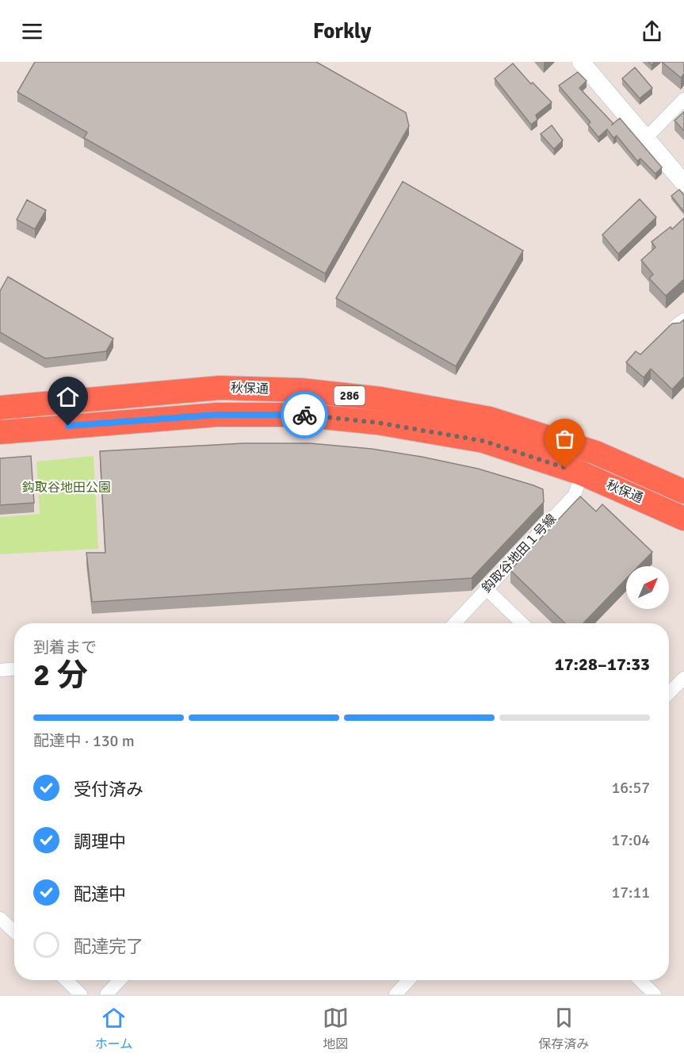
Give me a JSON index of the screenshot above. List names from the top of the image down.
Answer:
{
  "streets": {
    "highway": ["秋保通", "286"],
    "street": ["鈎取谷地田１号線"]
  },
  "crossings": [
    ["秋保通", "鈎取谷地田１号線"]
  ],
  "parks": ["鈎取谷地田公園"],
  "north": "top right",
  "page": {
    "header": "Forkly",
    "heading": ["2 分", "到着まで", "17:28–17:33"],
    "bar": "配達中 · 130 m",
    "list": [
      ["受付済み", "16:57"],
      ["調理中", "17:04"],
      ["配達中", "17:11"],
      "配達完了"
    ],
    "tabs": ["ホーム", "地図", "保存済み"]
  }
}
